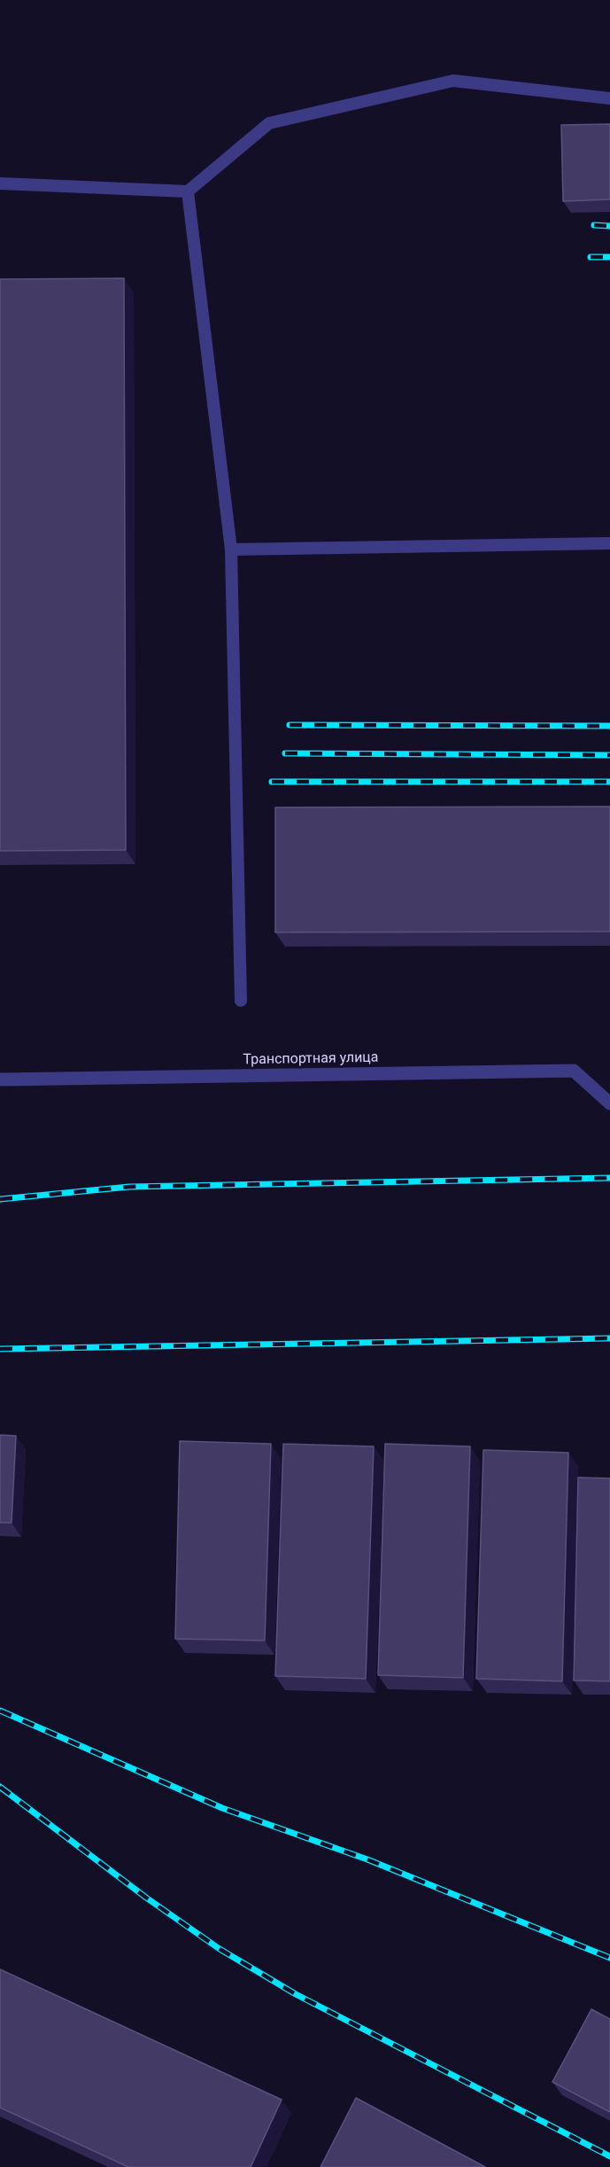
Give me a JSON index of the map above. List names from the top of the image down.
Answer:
{
  "streets": {
    "street": ["Транспортная улица"]
  }
}
